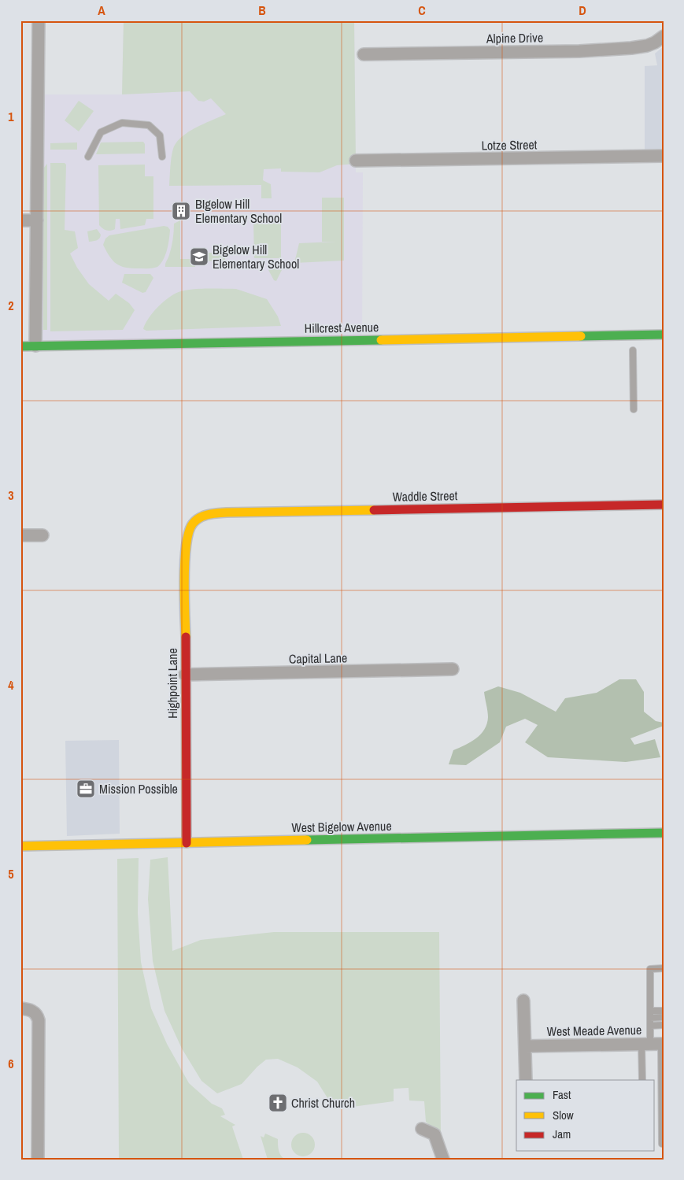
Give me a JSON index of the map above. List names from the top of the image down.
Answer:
{
  "streets": {
    "street": [
      "Alpine Drive",
      "Lotze Street",
      "Hillcrest Avenue",
      "Waddle Street",
      "Capital Lane",
      "Highpoint Lane",
      "West Bigelow Avenue",
      "West Meade Avenue"
    ]
  },
  "crossings": [
    ["Waddle Street", "Highpoint Lane"],
    ["Capital Lane", "Highpoint Lane"],
    ["Highpoint Lane", "West Bigelow Avenue"]
  ],
  "places": {
    "building": ["BIgelow Hill Elementary School"],
    "school or university": ["Bigelow Hill Elementary School"],
    "office": ["Mission Possible"],
    "church": ["Christ Church"]
  },
  "legend": ["Fast", "Slow", "Jam"],
  "grid": {
    "columns": [
      "A",
      "B",
      "C",
      "D"
    ],
    "rows": [
      "1",
      "2",
      "3",
      "4",
      "5",
      "6"
    ]
  }
}
